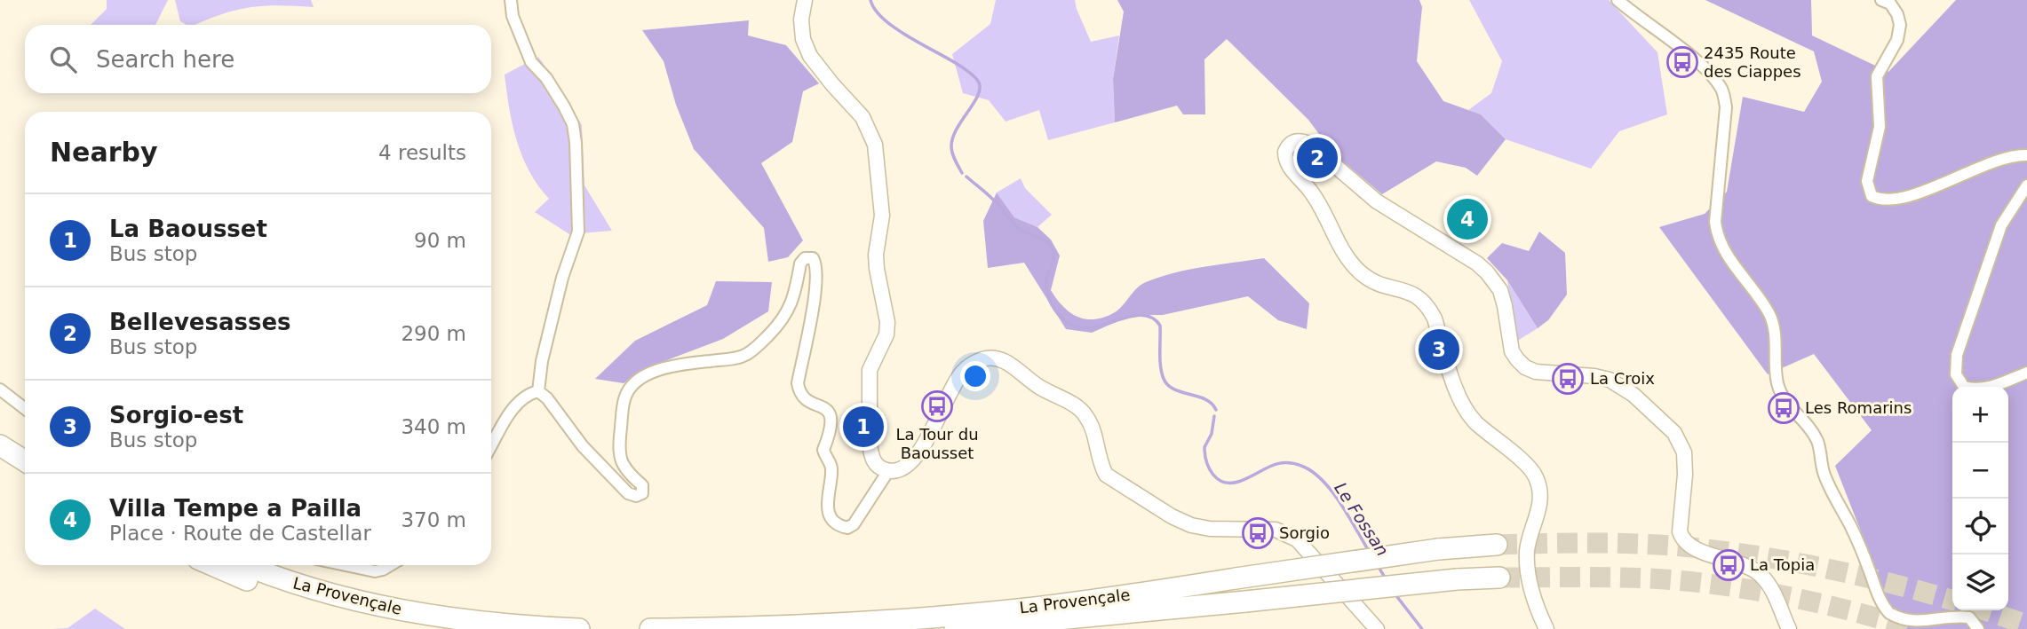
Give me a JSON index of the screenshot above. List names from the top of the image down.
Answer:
{
  "streets": {
    "highway": ["La Provençale"]
  },
  "water": ["Le Fossan"],
  "places": {
    "bus stop": [
      "2435 Route des Ciappes",
      "La Croix",
      "La Tour du Baousset",
      "Les Romarins",
      "Sorgio",
      "La Topia"
    ]
  },
  "page": {
    "search": "Search here",
    "heading": ["Nearby", "4 results"],
    "pins": [
      "2",
      "4",
      "3",
      "1"
    ],
    "list": [
      {
        "mark": "1",
        "name": "La Baousset",
        "note": "Bus stop",
        "value": "90 m"
      },
      {
        "mark": "2",
        "name": "Bellevesasses",
        "note": "Bus stop",
        "value": "290 m"
      },
      {
        "mark": "3",
        "name": "Sorgio-est",
        "note": "Bus stop",
        "value": "340 m"
      },
      {
        "mark": "4",
        "name": "Villa Tempe a Pailla",
        "note": "Place · Route de Castellar",
        "value": "370 m"
      }
    ],
    "map_buttons": ["+", "−"]
  }
}
